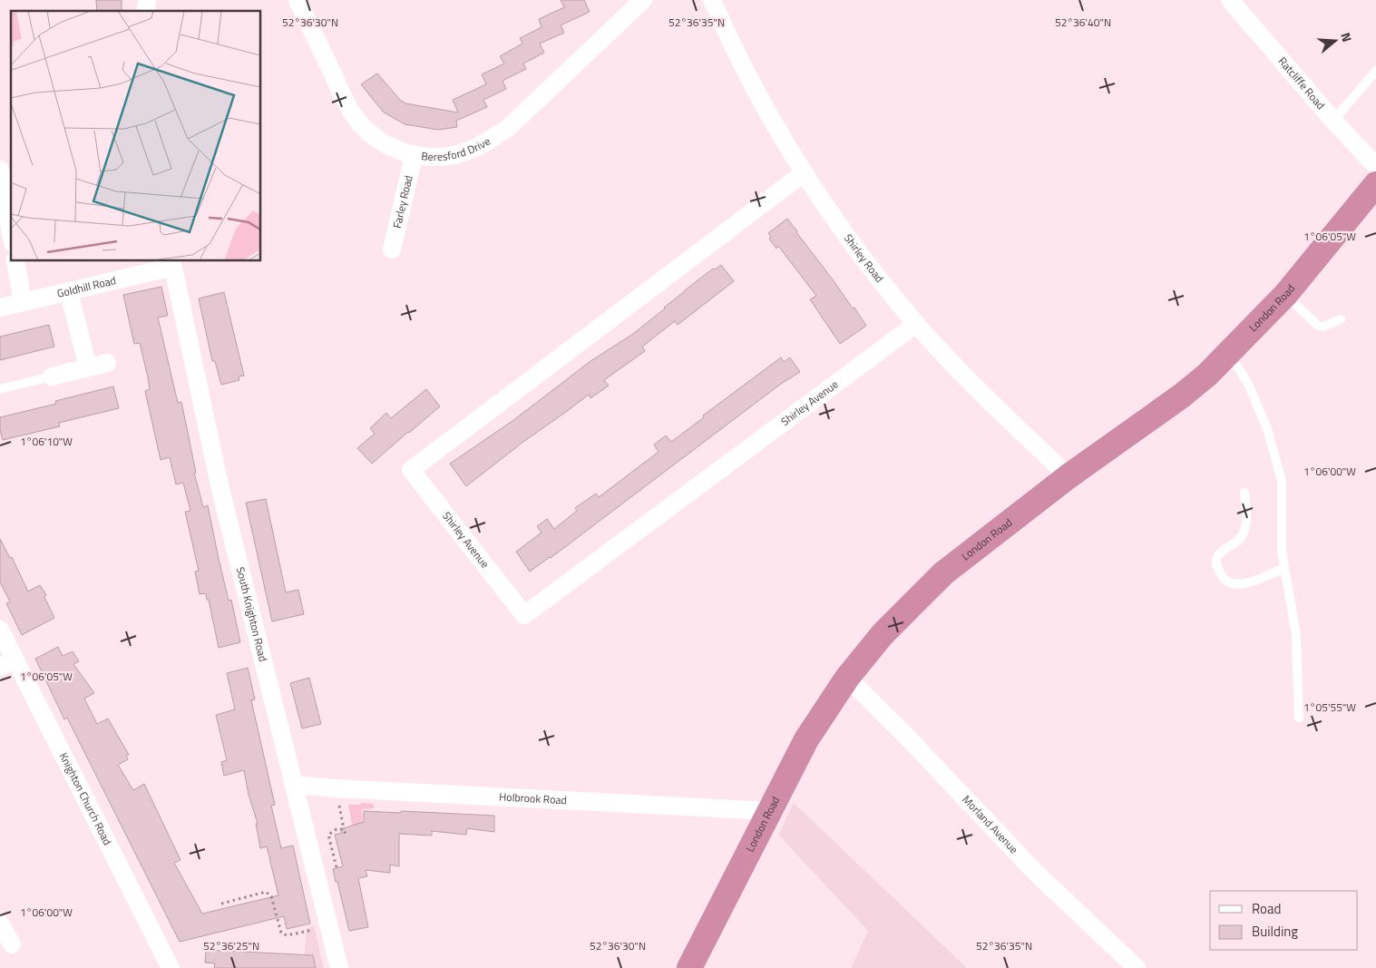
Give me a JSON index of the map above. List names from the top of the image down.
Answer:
{
  "streets": {
    "highway": ["London Road"],
    "street": [
      "Ratcliffe Road",
      "Beresford Drive",
      "Farley Road",
      "Shirley Road",
      "Goldhill Road",
      "Shirley Avenue",
      "South Knighton Road",
      "Knighton Church Road",
      "Holbrook Road",
      "Morland Avenue"
    ]
  },
  "crossings": [
    ["Beresford Drive", "Farley Road"],
    ["Shirley Road", "London Road"],
    ["Shirley Road", "Shirley Avenue"],
    ["Goldhill Road", "South Knighton Road"],
    ["London Road", "Holbrook Road"],
    ["London Road", "Morland Avenue"],
    ["South Knighton Road", "Holbrook Road"]
  ],
  "legend": ["Road", "Building"],
  "north": "right",
  "coordinates": [
    "52°36'30\"N",
    "52°36'35\"N",
    "52°36'40\"N",
    "1°06'05\"W",
    "1°06'10\"W",
    "1°06'00\"W",
    "1°05'55\"W",
    "52°36'25\"N"
  ]
}
